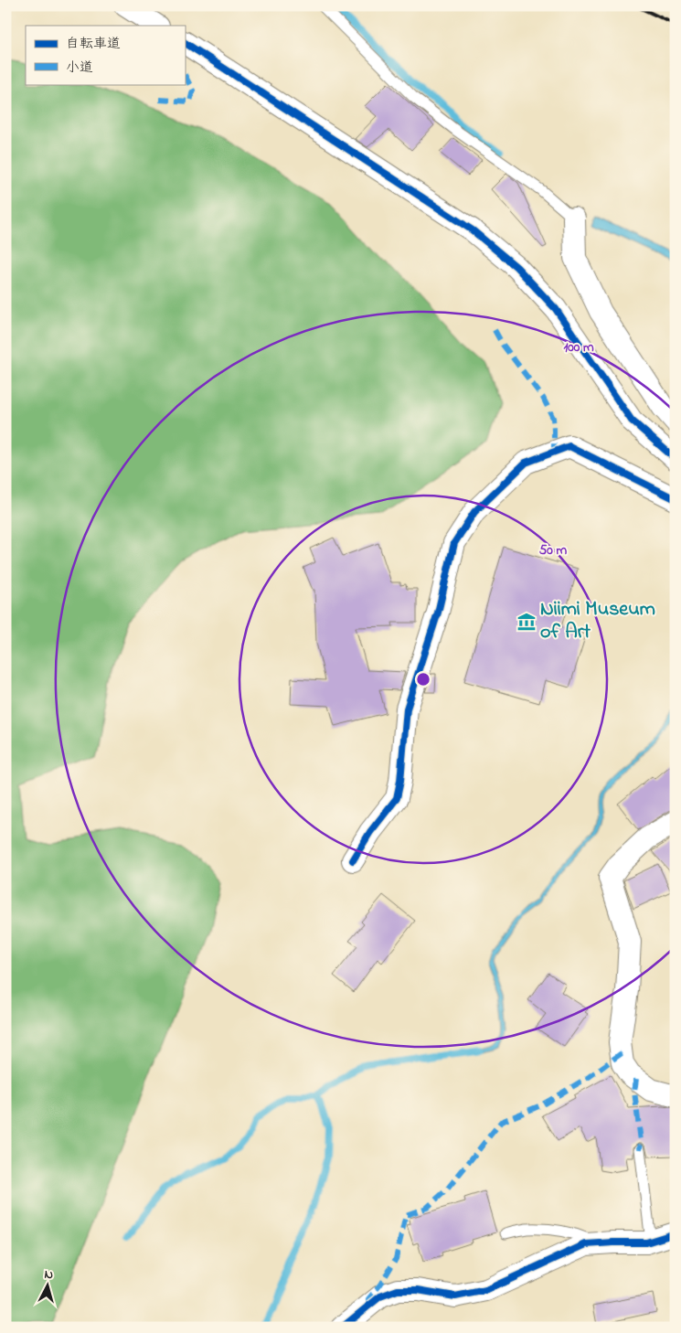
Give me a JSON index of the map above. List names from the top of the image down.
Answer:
{
  "places": {
    "museum": ["Niimi Museum of Art"]
  },
  "legend": ["自転車道", "小道"],
  "north": "top",
  "rings": ["100 m", "50 m"]
}
